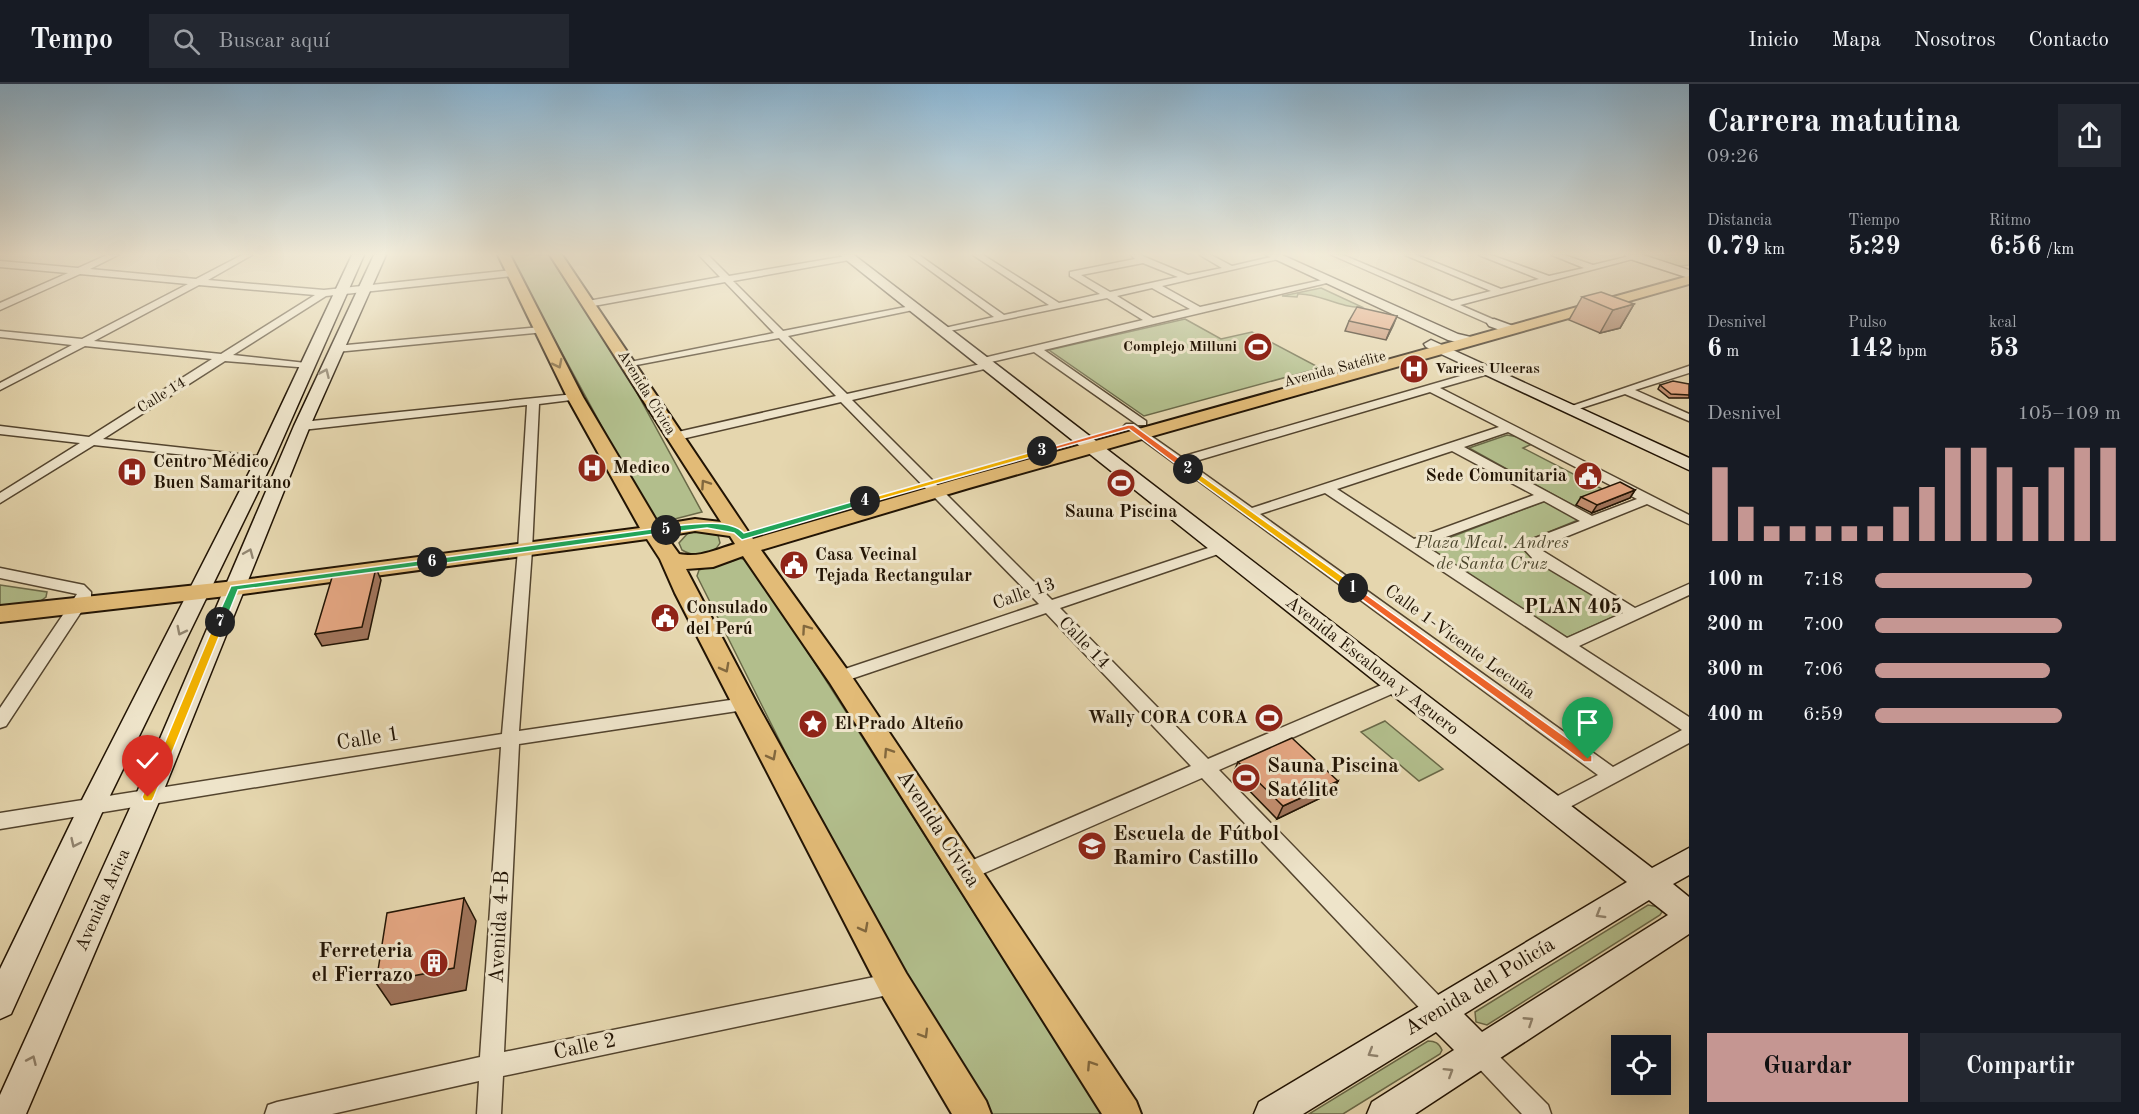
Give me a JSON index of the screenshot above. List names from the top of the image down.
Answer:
{
  "streets": {
    "main road": ["Avenida Satélite", "Avenida Cívica"],
    "street": [
      "Calle 14",
      "Calle 13",
      "Calle 1-Vicente Lecuña",
      "Avenida Escalona y Aguero",
      "Calle 1",
      "Avenida Arica",
      "Avenida 4-B",
      "Avenida del Policía",
      "Calle 2"
    ]
  },
  "crossings": [
    ["Avenida Satélite", "Avenida Cívica"],
    ["Avenida Satélite", "Calle 14"],
    ["Avenida Satélite", "Calle 1-Vicente Lecuña"],
    ["Avenida Satélite", "Avenida Escalona y Aguero"],
    ["Avenida Cívica", "Calle 13"],
    ["Calle 14", "Calle 13"],
    ["Calle 14", "Avenida del Policía"],
    ["Calle 13", "Avenida Escalona y Aguero"],
    ["Avenida Escalona y Aguero", "Avenida del Policía"],
    ["Calle 1", "Avenida Arica"],
    ["Calle 1", "Avenida 4-B"],
    ["Avenida 4-B", "Calle 2"]
  ],
  "districts": ["PLAN 405"],
  "parks": ["Plaza Mcal. Andres de Santa Cruz"],
  "places": {
    "sports": [
      "Complejo Milluni",
      "Sauna Piscina",
      "Wally CORA CORA",
      "Sauna Piscina Satélite"
    ],
    "hospital": ["Varices Ulceras", "Medico", "Centro Médico Buen Samaritano"],
    "public building": ["Sede Comunitaria", "Casa Vecinal Tejada Rectangular", "Consulado del Perú"],
    "place": ["El Prado Alteño"],
    "school or university": ["Escuela de Fútbol Ramiro Castillo"],
    "building": ["Ferreteria el Fierrazo"]
  },
  "page": {
    "header": "Tempo",
    "search": "Buscar aquí",
    "nav": [
      "Inicio",
      "Mapa",
      "Nosotros",
      "Contacto"
    ],
    "heading": ["Carrera matutina", "09:26"],
    "stats": [
      ["Distancia", "0.79 km"],
      ["Tiempo", "5:29"],
      ["Ritmo", "6:56 /km"],
      ["Desnivel", "6 m"],
      ["Pulso", "142 bpm"],
      ["kcal", "53"]
    ],
    "chart": ["Desnivel", "105–109 m"],
    "pins": [
      "3",
      "2",
      "4",
      "5",
      "6",
      "1",
      "7"
    ],
    "list": [
      {
        "name": "100 m",
        "note": "7:18"
      },
      {
        "name": "200 m",
        "note": "7:00"
      },
      {
        "name": "300 m",
        "note": "7:06"
      },
      {
        "name": "400 m",
        "note": "6:59"
      }
    ],
    "buttons": ["Guardar", "Compartir"]
  }
}
